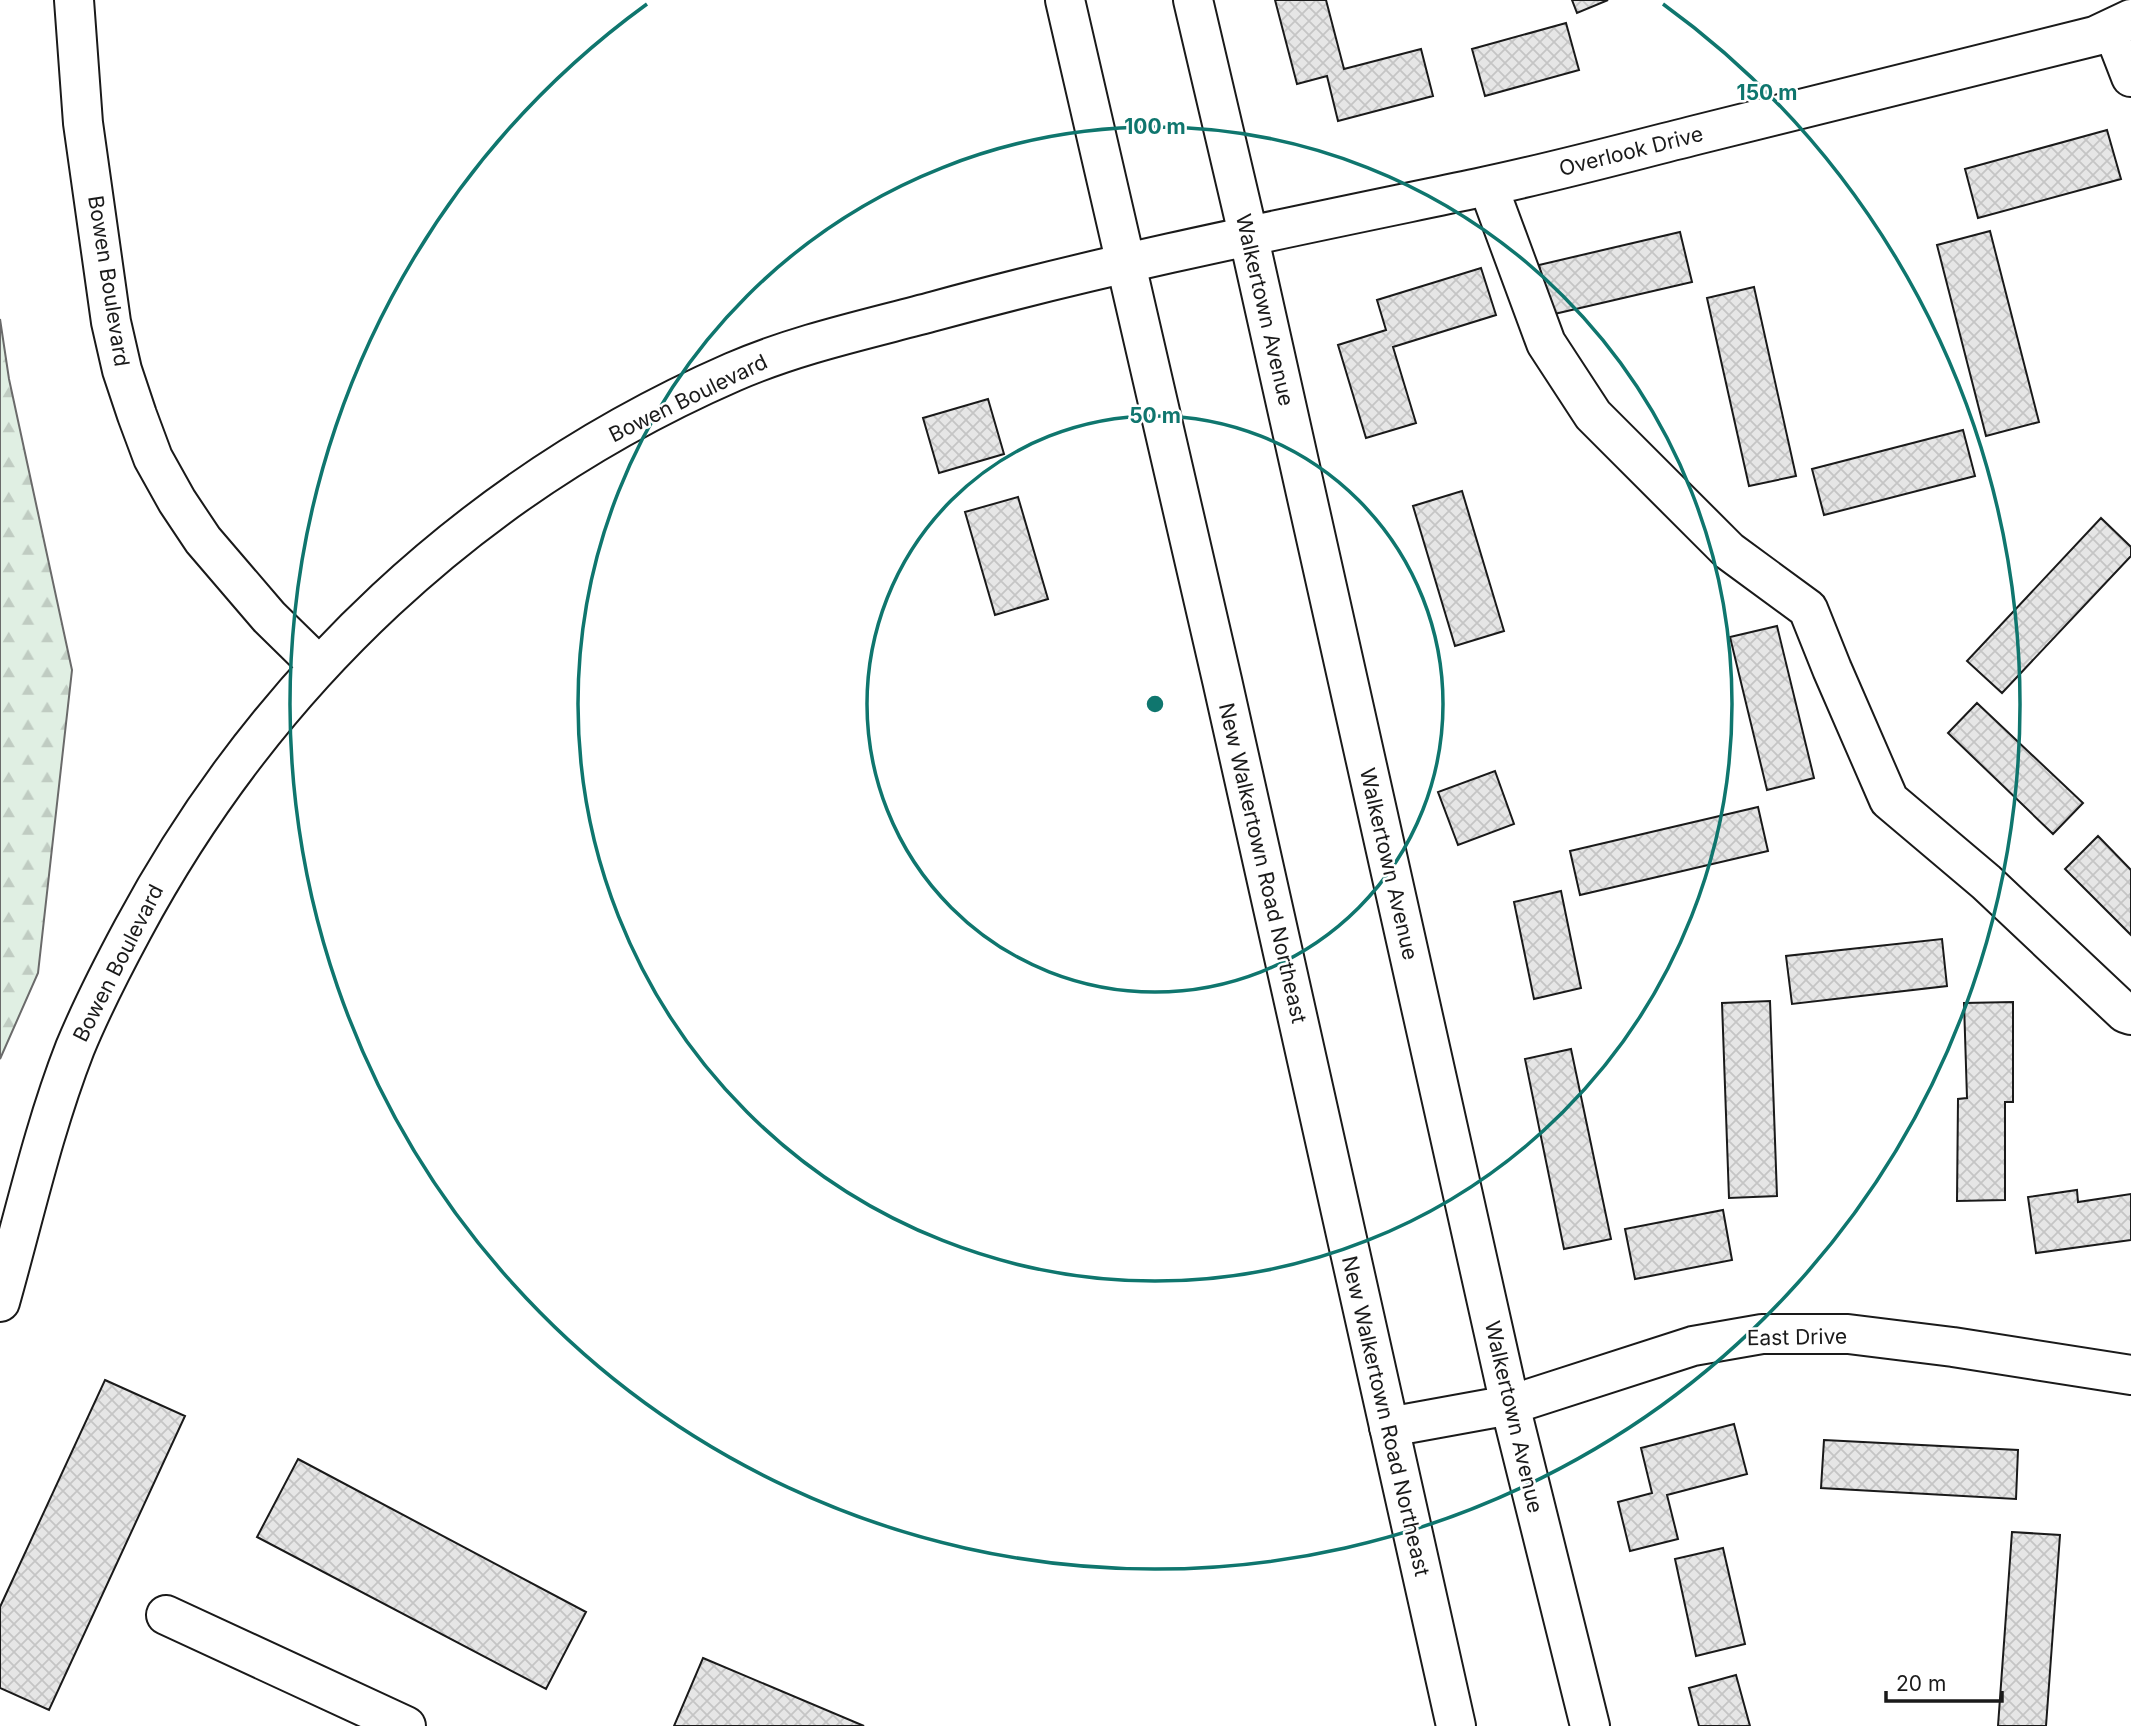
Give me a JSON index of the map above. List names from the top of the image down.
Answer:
{
  "streets": {
    "street": [
      "Overlook Drive",
      "Bowen Boulevard",
      "Walkertown Avenue",
      "New Walkertown Road Northeast",
      "East Drive"
    ]
  },
  "crossings": [
    ["Overlook Drive", "Bowen Boulevard"],
    ["Overlook Drive", "Walkertown Avenue"],
    ["Overlook Drive", "New Walkertown Road Northeast"],
    ["Bowen Boulevard", "New Walkertown Road Northeast"],
    ["Walkertown Avenue", "East Drive"],
    ["New Walkertown Road Northeast", "East Drive"]
  ],
  "scale_bar": "20 m",
  "rings": ["150 m", "100 m", "50 m"]
}
